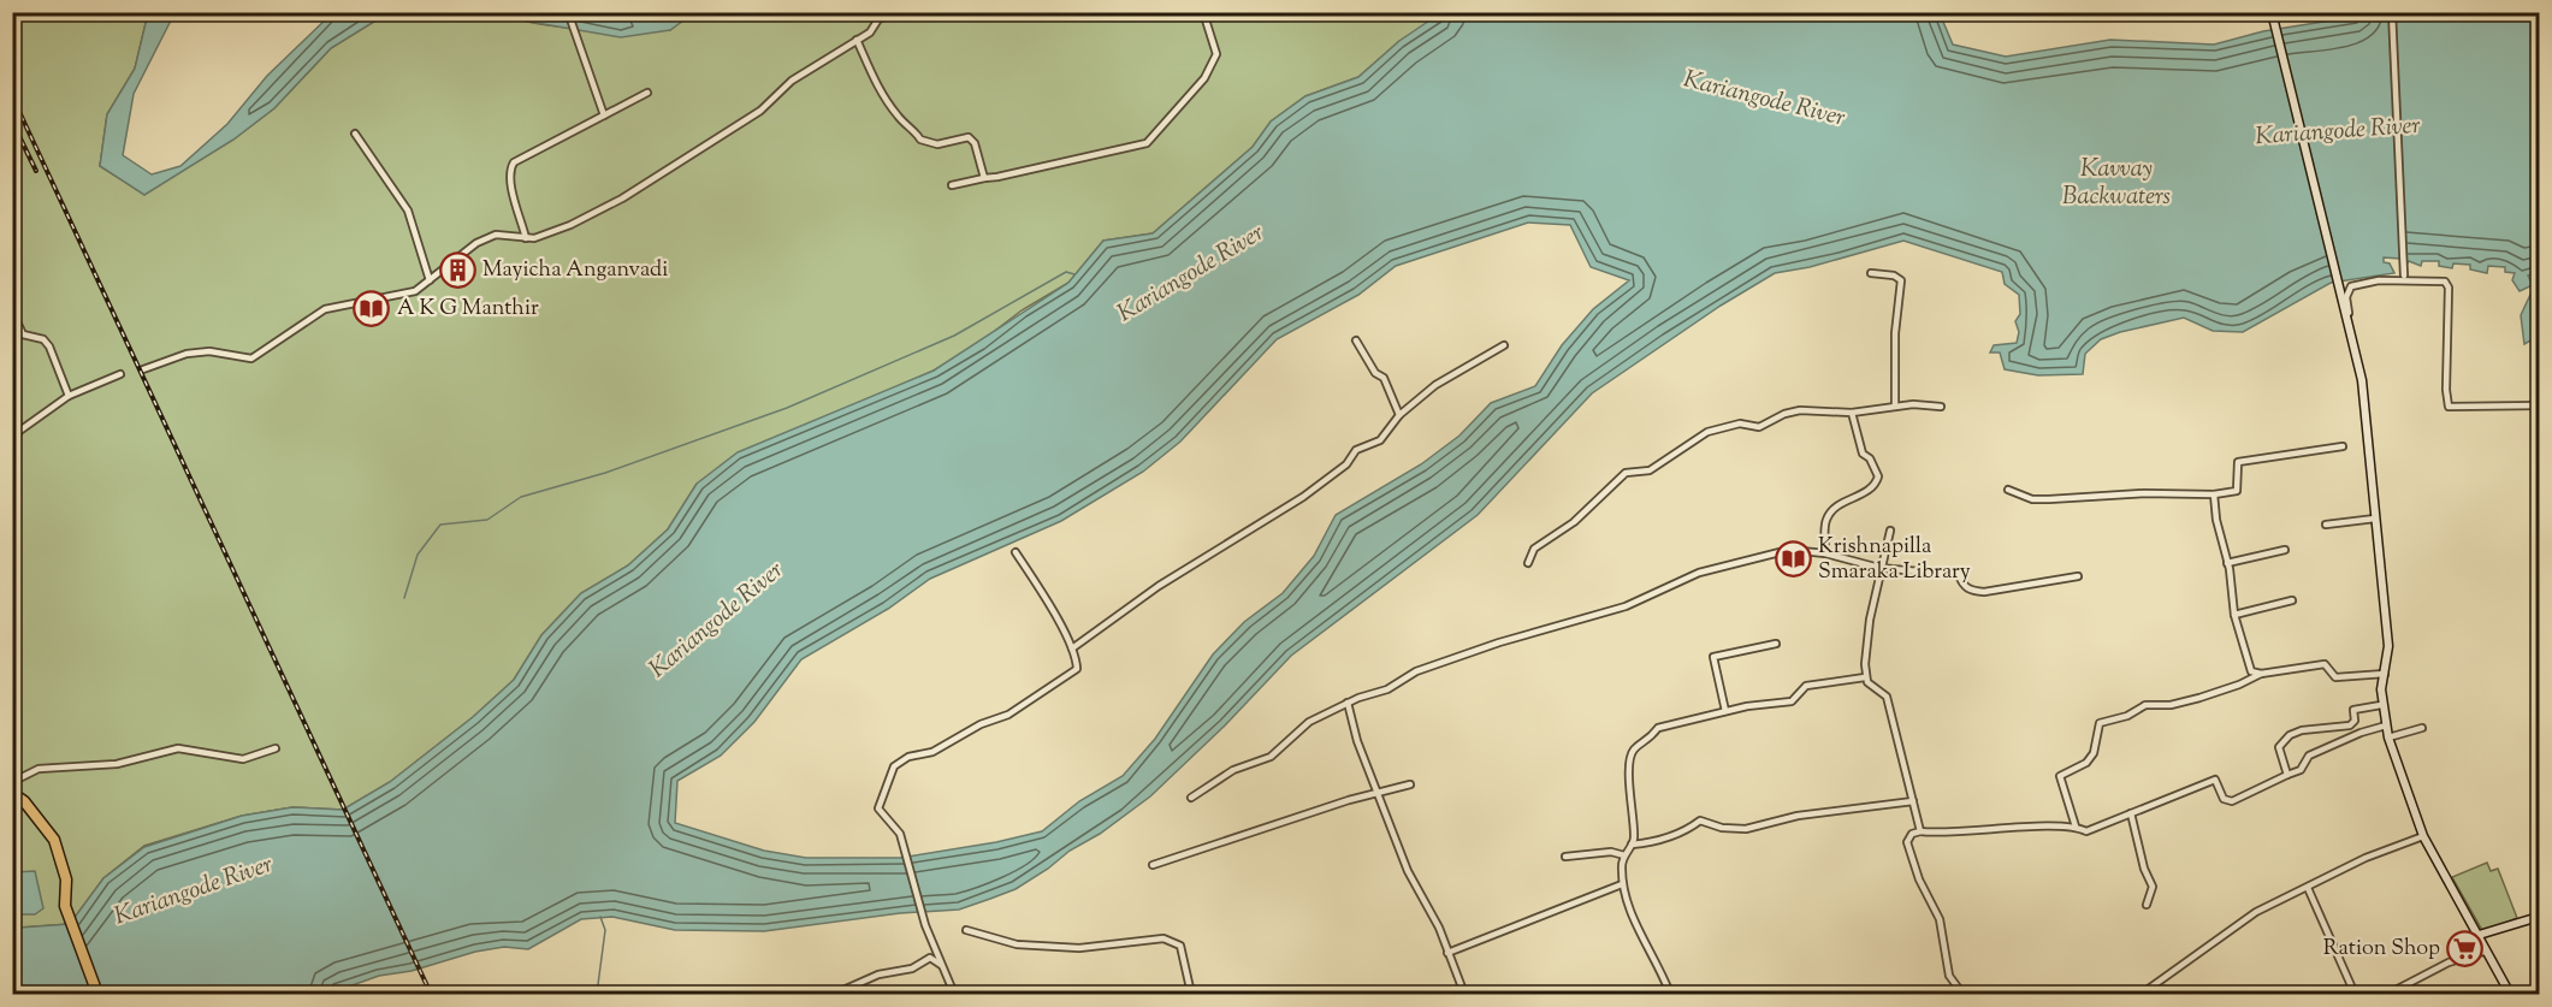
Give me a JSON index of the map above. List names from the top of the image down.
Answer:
{
  "water": ["Kariangode River", "Kavvay Backwaters"],
  "places": {
    "building": ["Mayicha Anganvadi"],
    "library": ["A K G Manthir", "Krishnapilla Smaraka Library"],
    "supermarket": ["Ration Shop"]
  }
}
